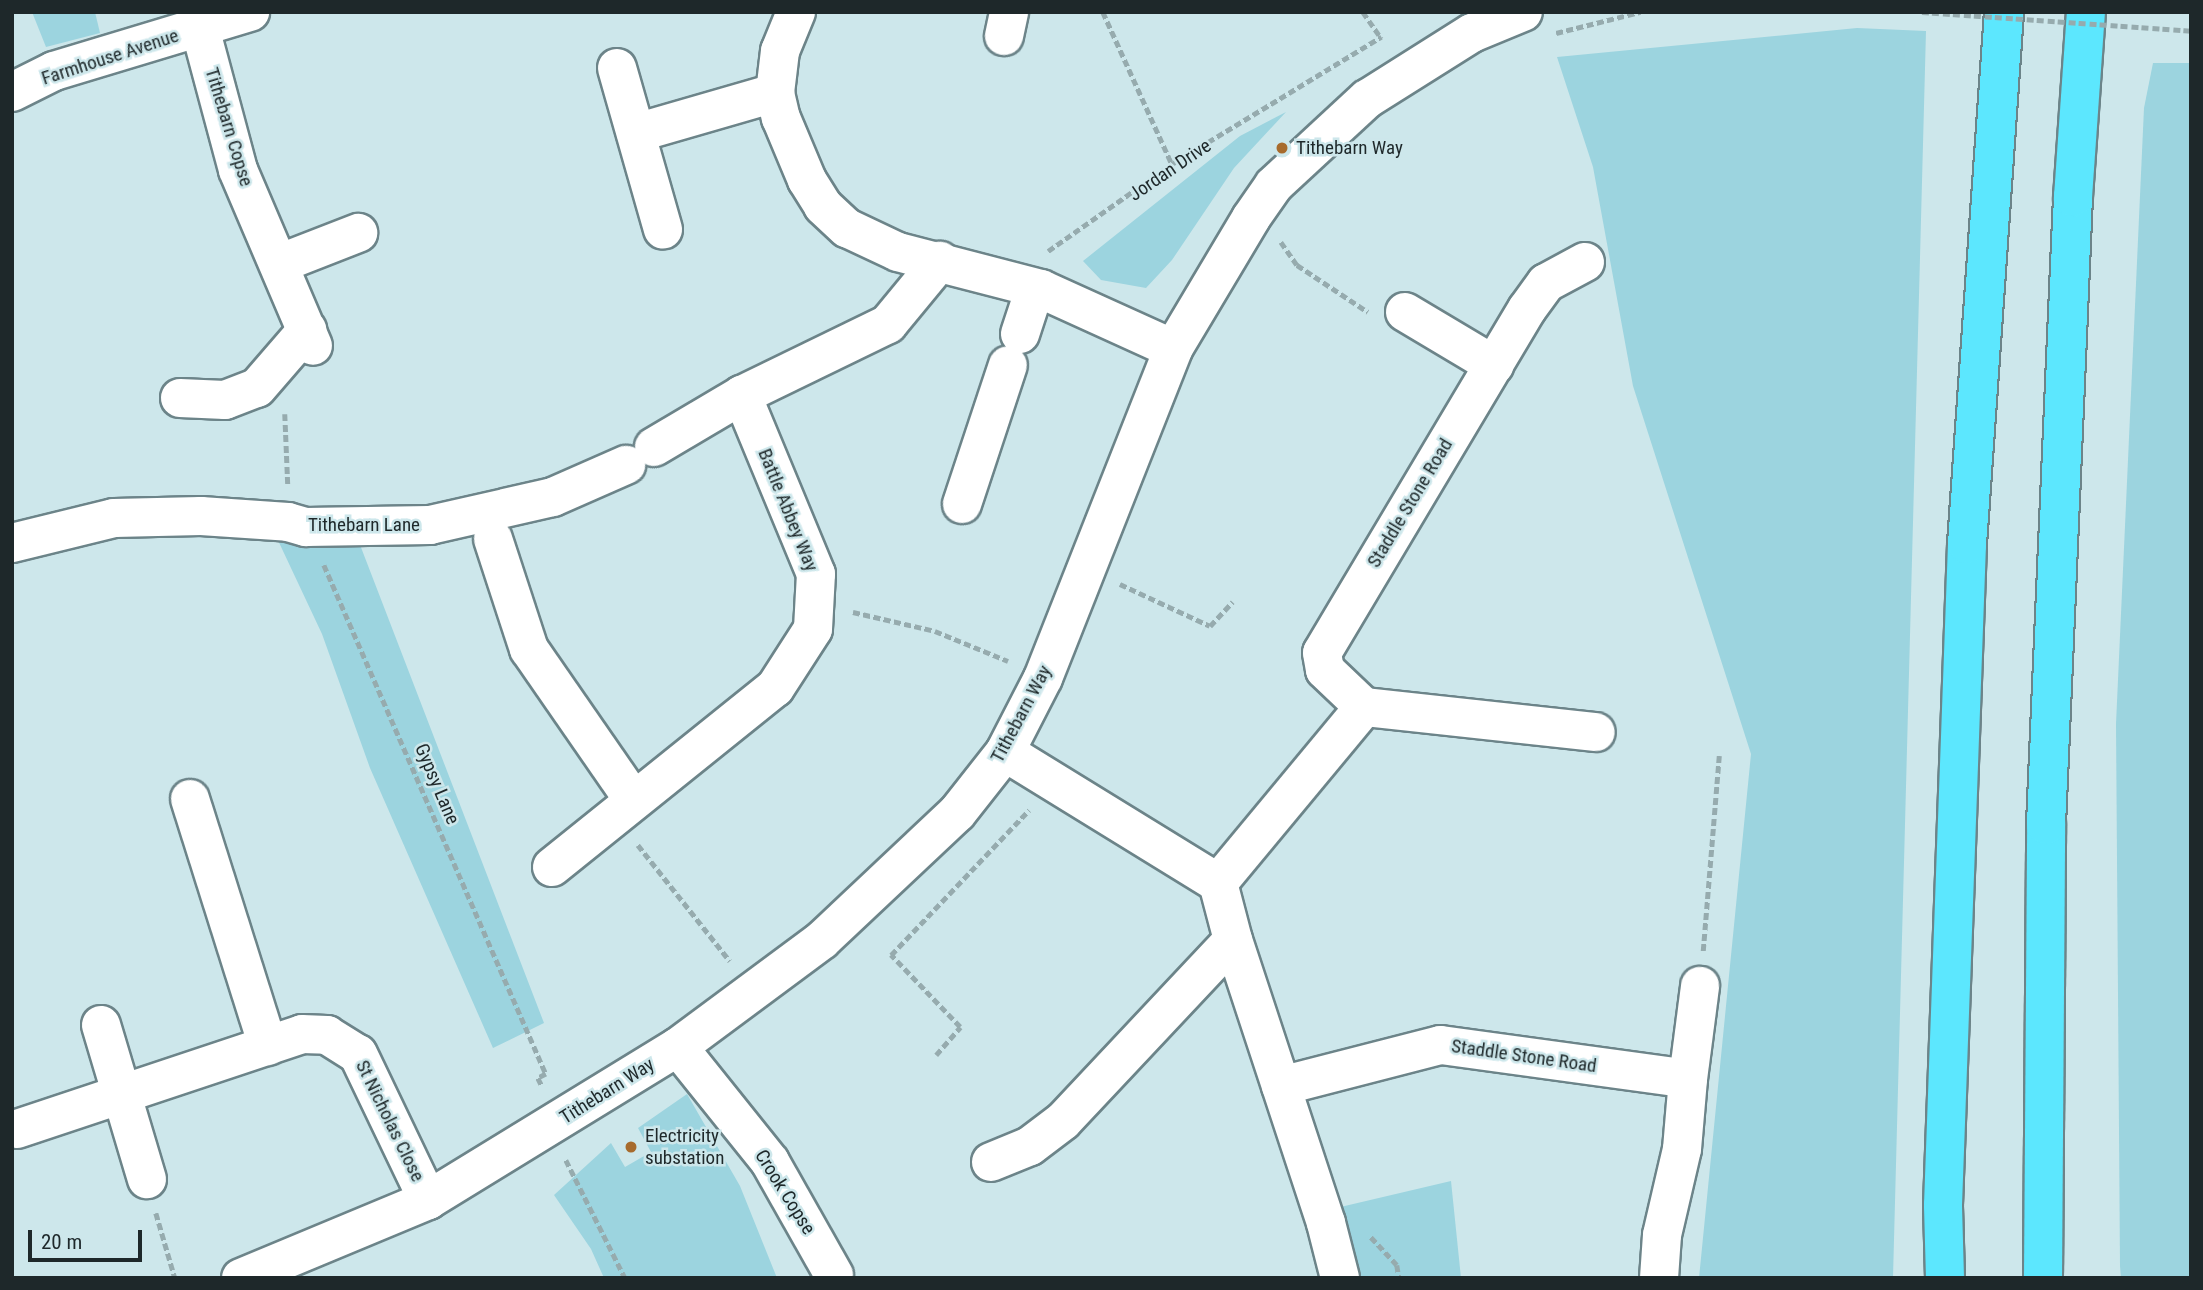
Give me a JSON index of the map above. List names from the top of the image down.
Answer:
{
  "streets": {
    "street": [
      "Farmhouse Avenue",
      "Tithebarn Copse",
      "Staddle Stone Road",
      "Battle Abbey Way",
      "Tithebarn Lane",
      "Tithebarn Way",
      "St Nicholas Close",
      "Crook Copse"
    ],
    "path": ["Jordan Drive", "Gypsy Lane"]
  },
  "crossings": [
    ["Farmhouse Avenue", "Tithebarn Copse"],
    ["Battle Abbey Way", "Tithebarn Lane"],
    ["Tithebarn Lane", "Gypsy Lane"],
    ["Tithebarn Way", "St Nicholas Close"],
    ["Tithebarn Way", "Crook Copse"]
  ],
  "places": ["Tithebarn Way", "Electricity substation"],
  "scale_bar": "20 m"
}
